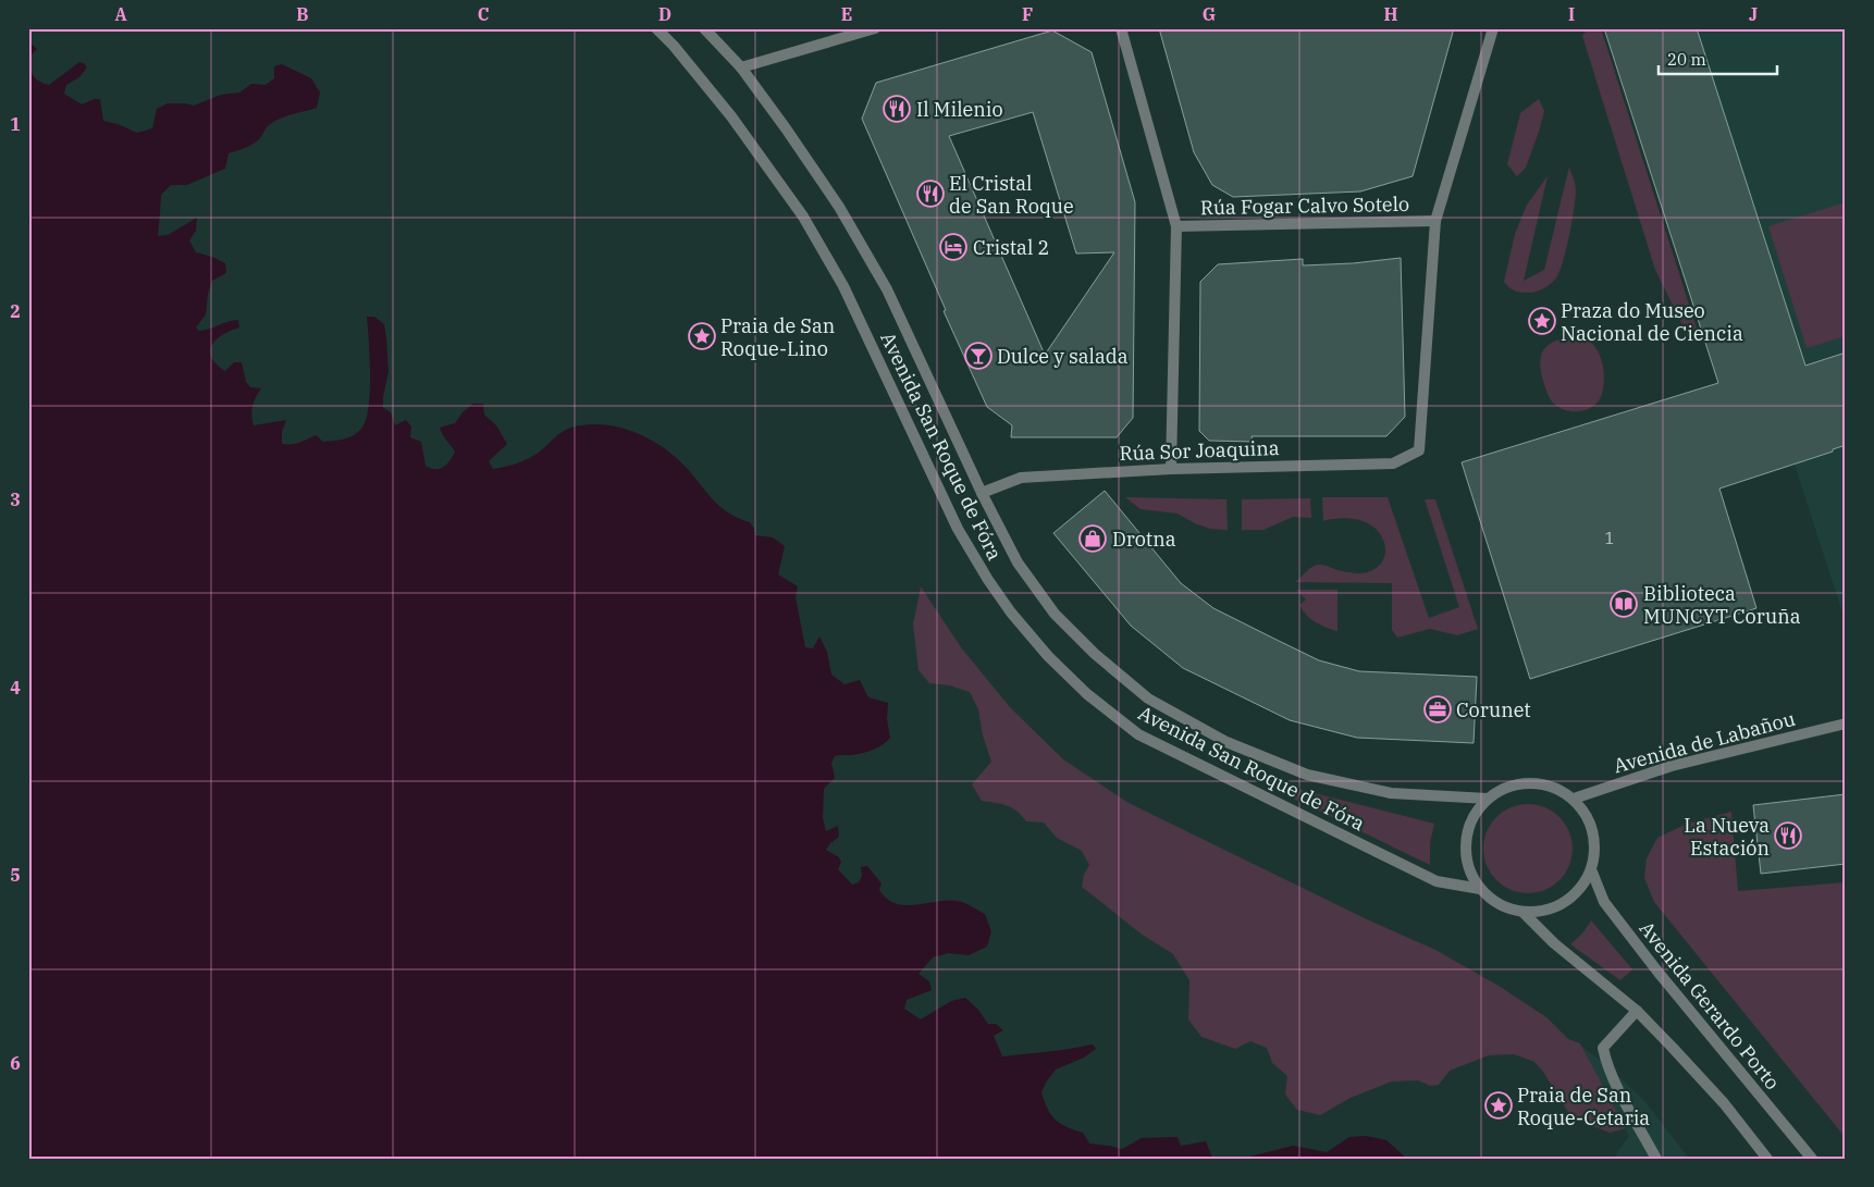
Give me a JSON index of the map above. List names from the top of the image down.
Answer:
{
  "streets": {
    "street": [
      "Rúa Fogar Calvo Sotelo",
      "Avenida San Roque de Fóra",
      "Rúa Sor Joaquina",
      "Avenida de Labañou",
      "Avenida Gerardo Porto"
    ]
  },
  "crossings": [
    ["Rúa Fogar Calvo Sotelo", "Rúa Sor Joaquina"],
    ["Avenida San Roque de Fóra", "Rúa Sor Joaquina"],
    ["Avenida San Roque de Fóra", "Avenida de Labañou"],
    ["Avenida San Roque de Fóra", "Avenida Gerardo Porto"],
    ["Avenida de Labañou", "Avenida Gerardo Porto"]
  ],
  "places": {
    "restaurant": ["Il Milenio", "El Cristal de San Roque", "La Nueva Estación"],
    "hotel": ["Cristal 2"],
    "place": ["Praza do Museo Nacional de Ciencia", "Praia de San Roque-Lino", "Praia de San Roque-Cetaria"],
    "bar": ["Dulce y salada"],
    "shop": ["Drotna"],
    "library": ["Biblioteca MUNCYT Coruña"],
    "office": ["Corunet"]
  },
  "house_numbers": ["1"],
  "scale_bar": "20 m",
  "grid": {
    "columns": [
      "A",
      "B",
      "C",
      "D",
      "E",
      "F",
      "G",
      "H",
      "I",
      "J"
    ],
    "rows": [
      "1",
      "2",
      "3",
      "4",
      "5",
      "6"
    ]
  }
}
